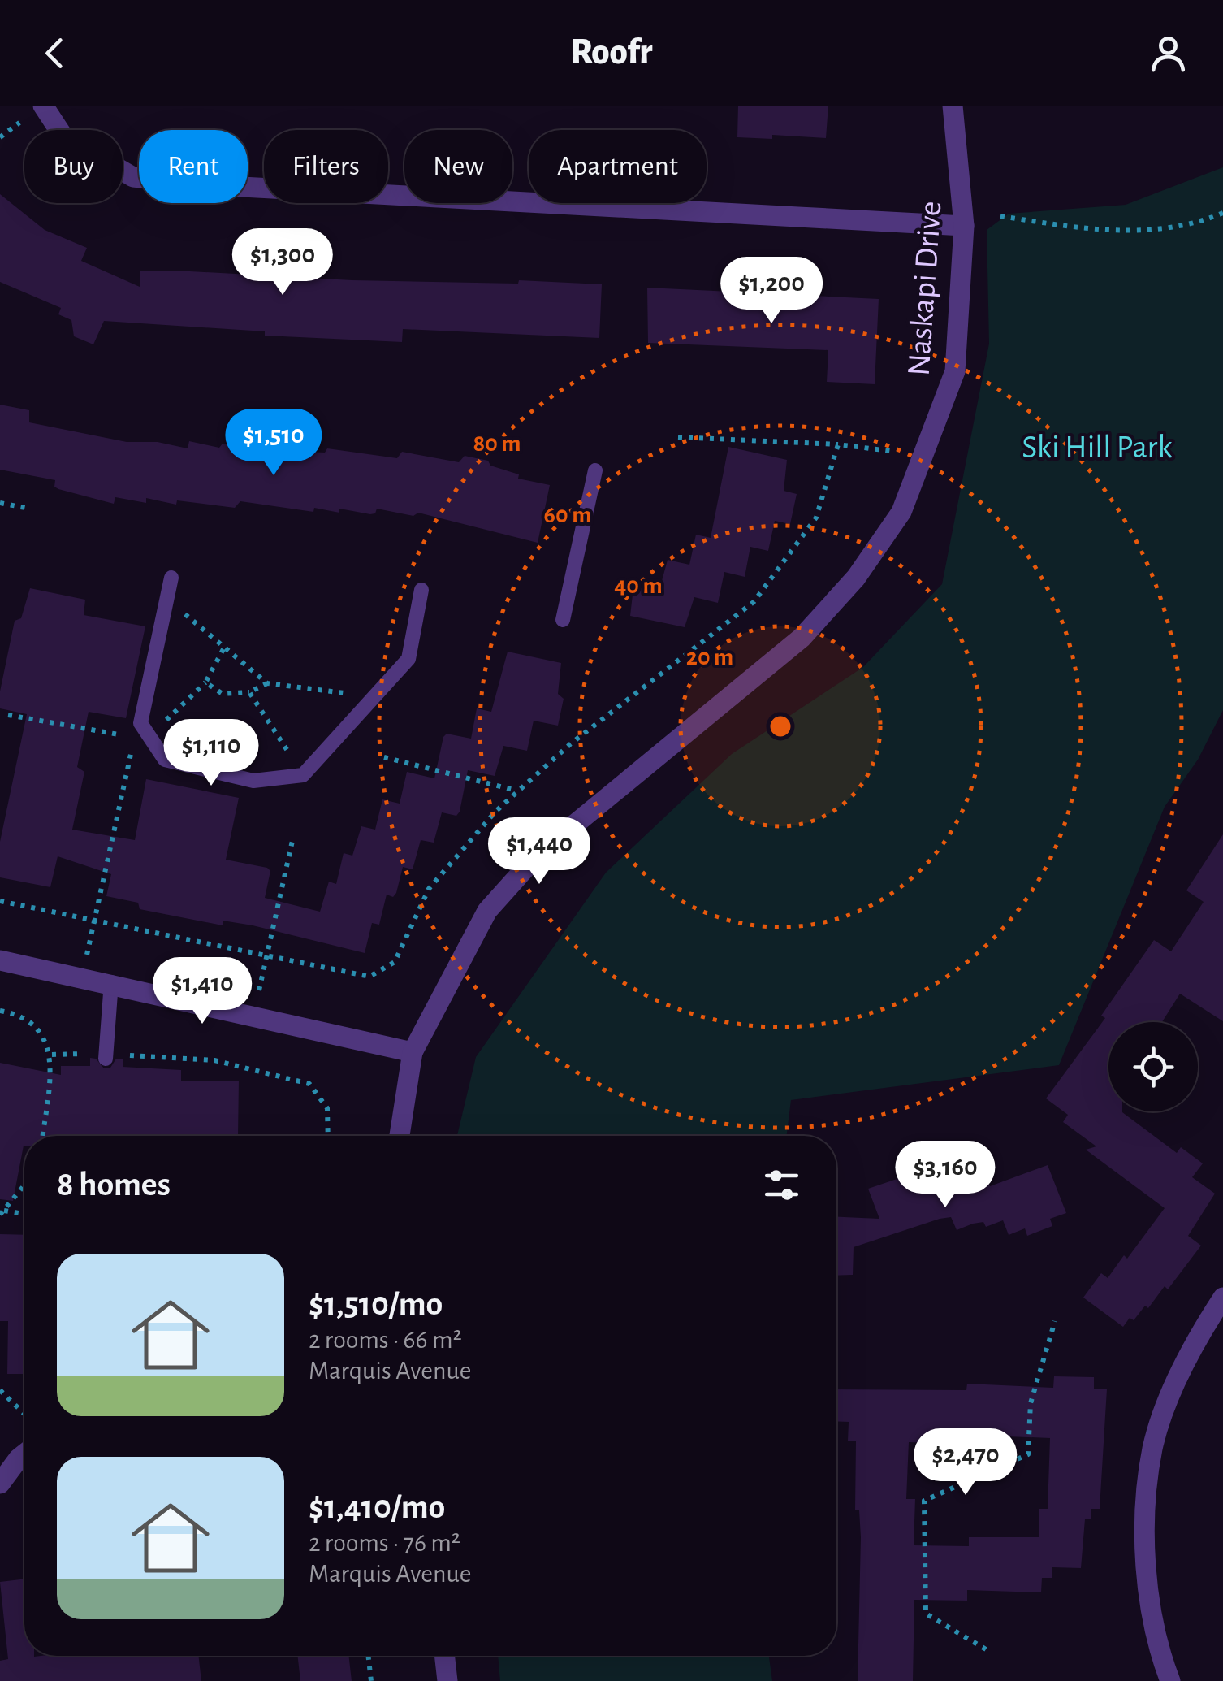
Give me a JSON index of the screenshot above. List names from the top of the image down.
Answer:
{
  "streets": {
    "street": ["Naskapi Drive"]
  },
  "parks": ["Ski Hill Park"],
  "page": {
    "header": "Roofr",
    "chip": [
      "Buy",
      "Rent",
      "Filters",
      "New",
      "Apartment"
    ],
    "price": [
      "$1,300",
      "$1,200",
      "$1,510",
      "$1,110",
      "$1,440",
      "$1,410",
      "$3,160",
      "$2,470"
    ],
    "heading": "8 homes",
    "list": [
      {
        "name": "$1,510/mo",
        "note": "2 rooms · 66 m² · Marquis Avenue"
      },
      {
        "name": "$1,410/mo",
        "note": "2 rooms · 76 m² · Marquis Avenue"
      }
    ]
  },
  "rings": [
    "80 m",
    "60 m",
    "40 m",
    "20 m"
  ]
}
